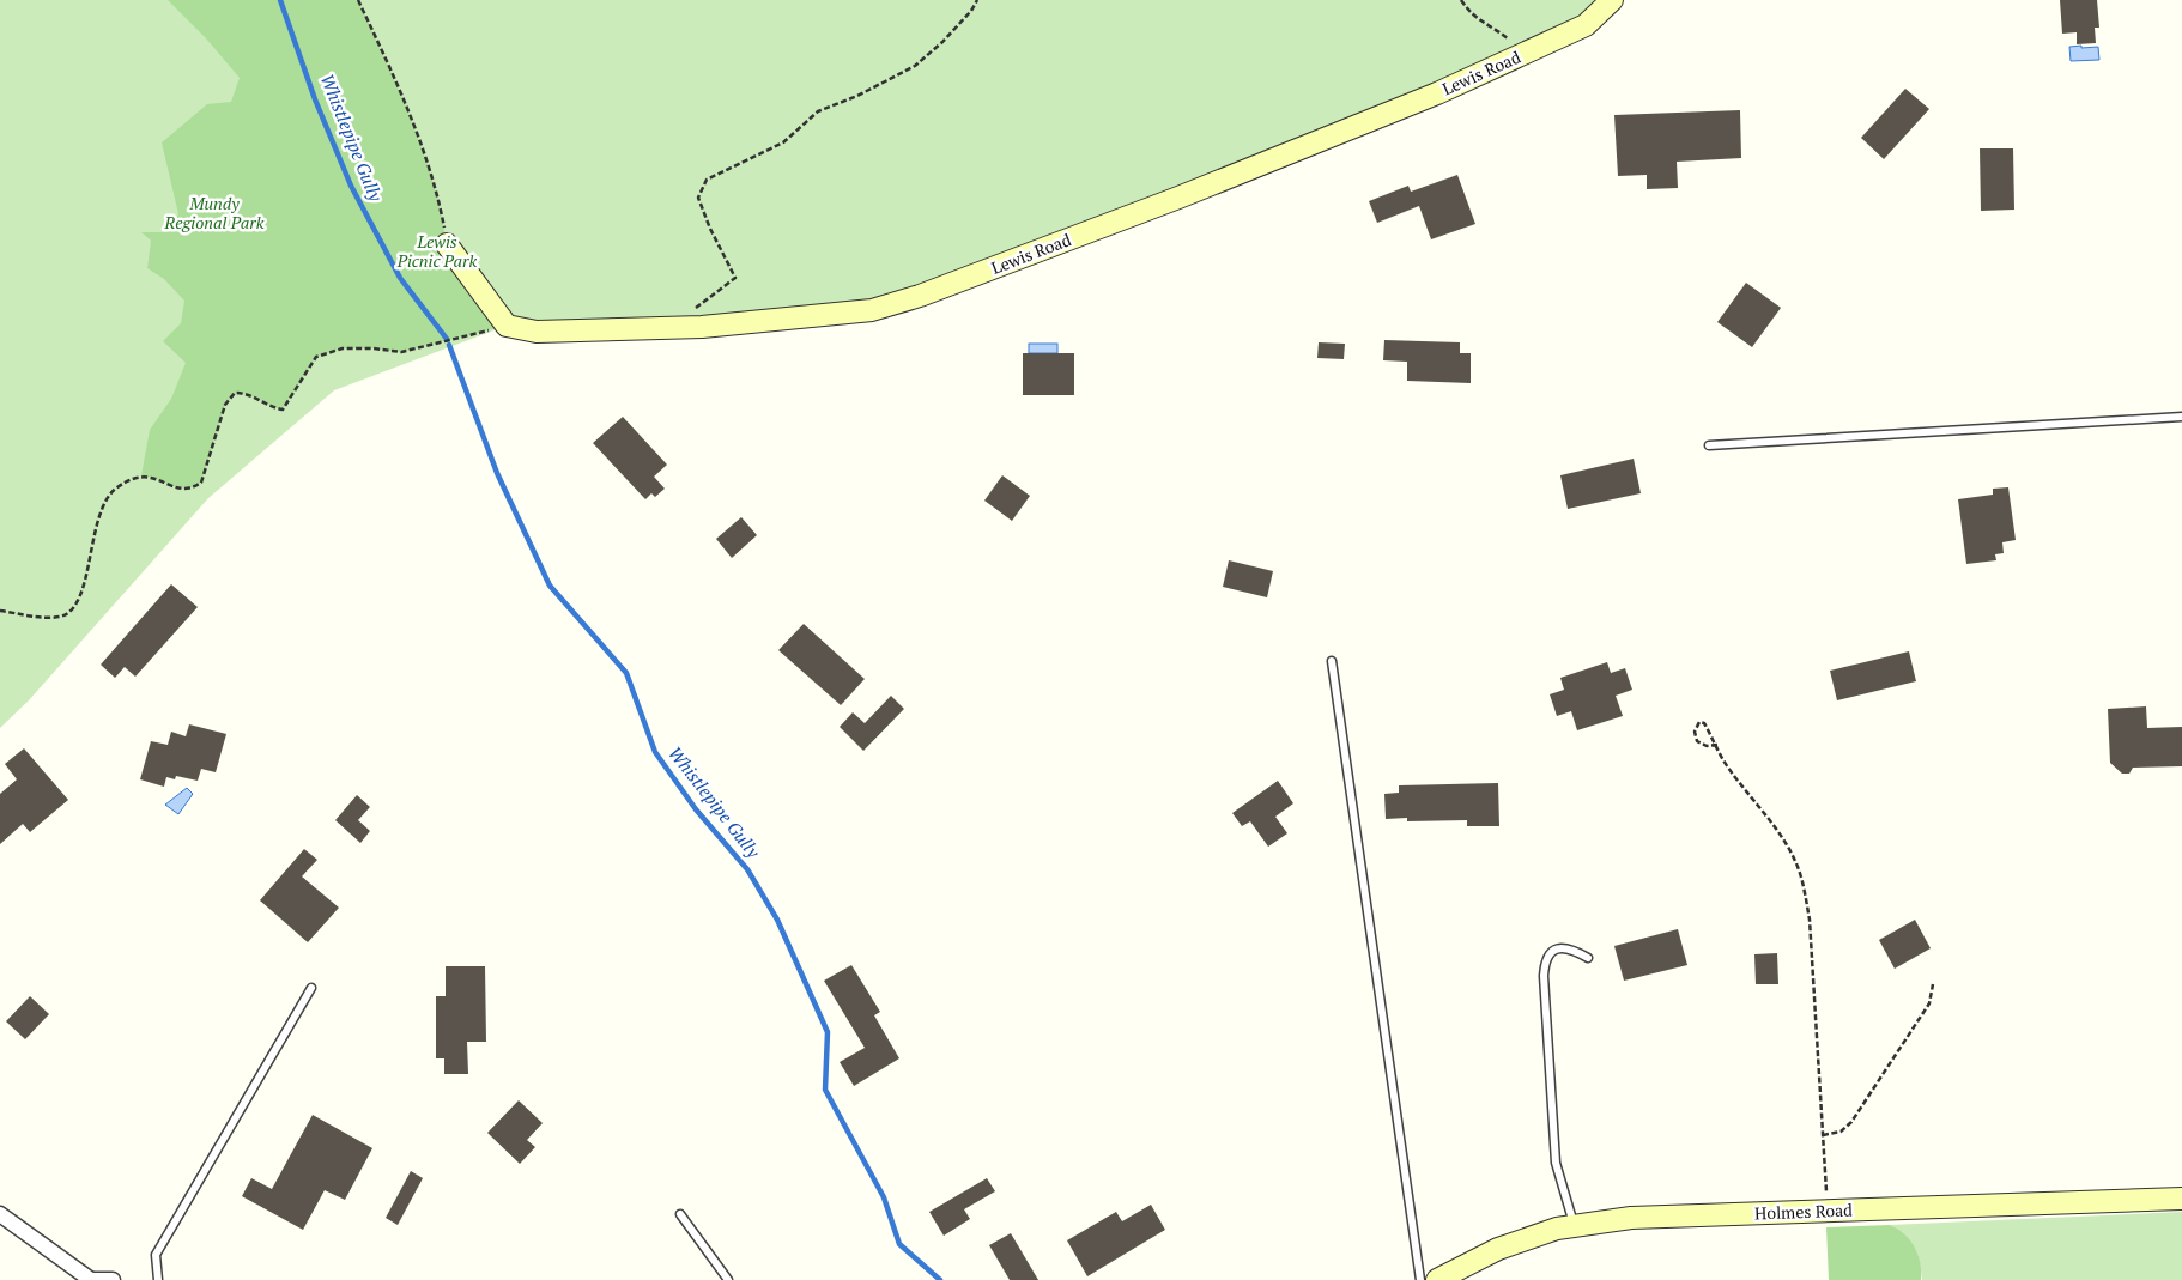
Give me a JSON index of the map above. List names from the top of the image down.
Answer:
{
  "streets": {
    "street": ["Lewis Road", "Holmes Road"]
  },
  "water": ["Whistlepipe Gully"],
  "parks": ["Mundy Regional Park", "Lewis Picnic Park"]
}
